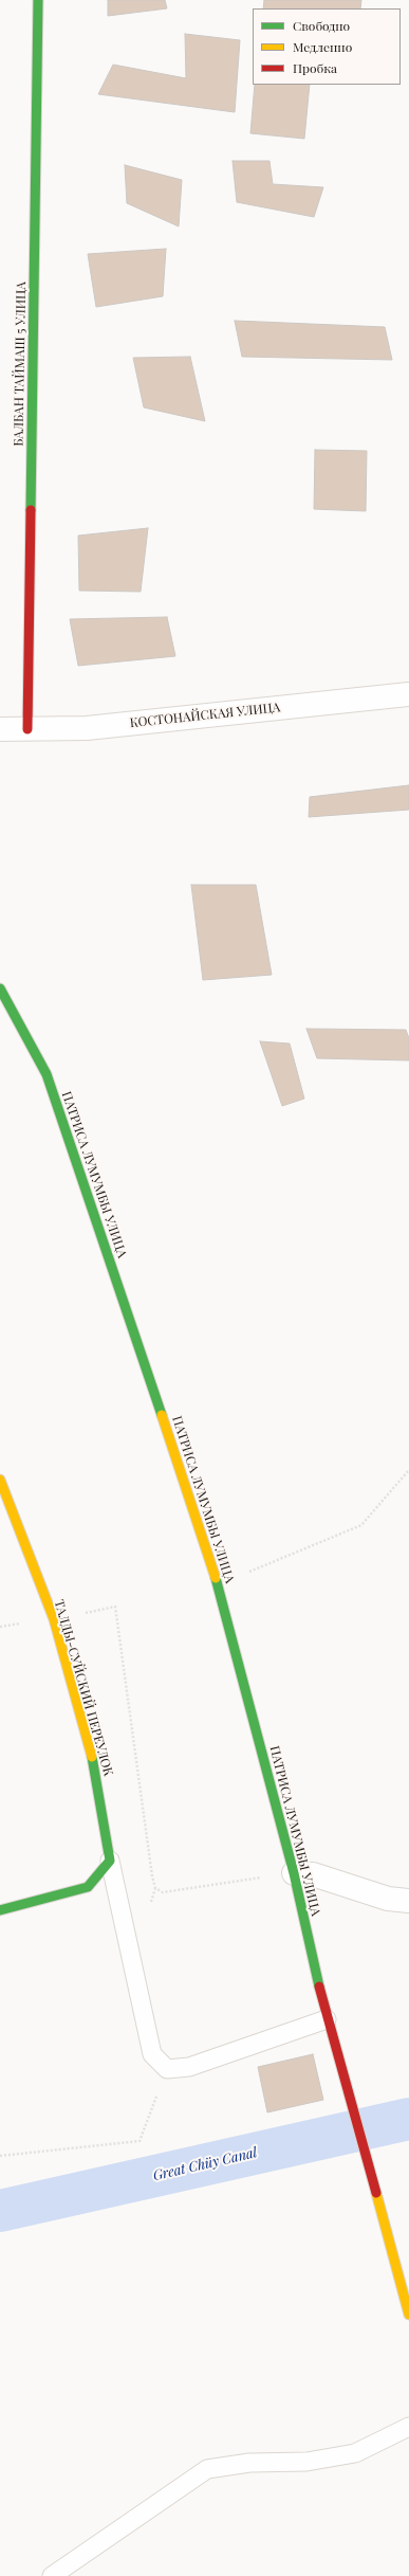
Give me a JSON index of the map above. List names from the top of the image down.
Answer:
{
  "streets": {
    "street": [
      "БАЛБАН ТАЙМАШ 5 УЛИЦА",
      "КОСТОНАЙСКАЯ УЛИЦА",
      "ПАТРИСА ЛУМУМБЫ УЛИЦА",
      "ТАЛДЫ-СУЙСКИЙ ПЕРЕУЛОК"
    ]
  },
  "crossings": [
    ["БАЛБАН ТАЙМАШ 5 УЛИЦА", "КОСТОНАЙСКАЯ УЛИЦА"]
  ],
  "water": ["Great Chüy Canal"],
  "legend": ["Свободно", "Медленно", "Пробка"]
}
